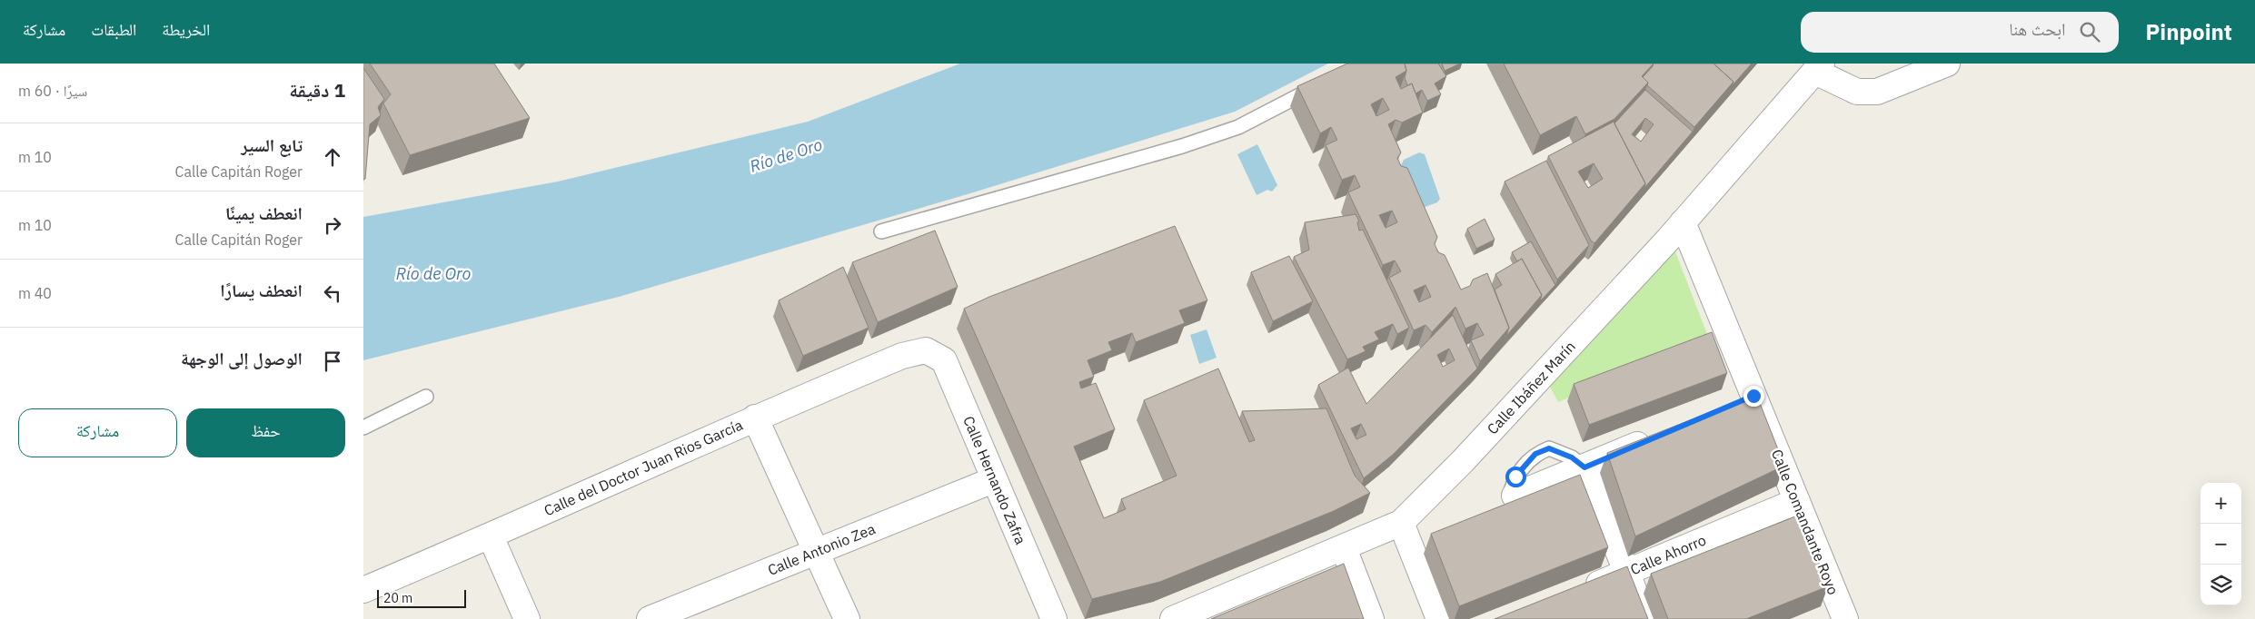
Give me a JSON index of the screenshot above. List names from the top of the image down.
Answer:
{
  "streets": {
    "street": [
      "Calle Ibáñez Marín",
      "Calle del Doctor Juan Rios García",
      "Calle Hernando Zafra",
      "Calle Comandante Royo",
      "Calle Antonio Zea",
      "Calle Ahorro"
    ]
  },
  "crossings": [
    ["Calle Ibáñez Marín", "Calle Comandante Royo"],
    ["Calle del Doctor Juan Rios García", "Calle Hernando Zafra"],
    ["Calle Hernando Zafra", "Calle Antonio Zea"],
    ["Calle Comandante Royo", "Calle Ahorro"]
  ],
  "water": ["Río de Oro"],
  "scale_bar": "20 m",
  "page": {
    "header": "Pinpoint",
    "search": "ابحث هنا",
    "nav": ["الخريطة", "الطبقات", "مشاركة"],
    "heading": ["1 دقيقة", "سيرًا · 60 m"],
    "list": [
      ["تابع السير", "Calle Capitán Roger", "10 m"],
      ["انعطف يمينًا", "Calle Capitán Roger", "10 m"],
      ["انعطف يسارًا", "40 m"],
      "الوصول إلى الوجهة"
    ],
    "buttons": ["حفظ", "مشاركة"],
    "map_buttons": ["+", "−"],
    "scale": "20 m"
  }
}
